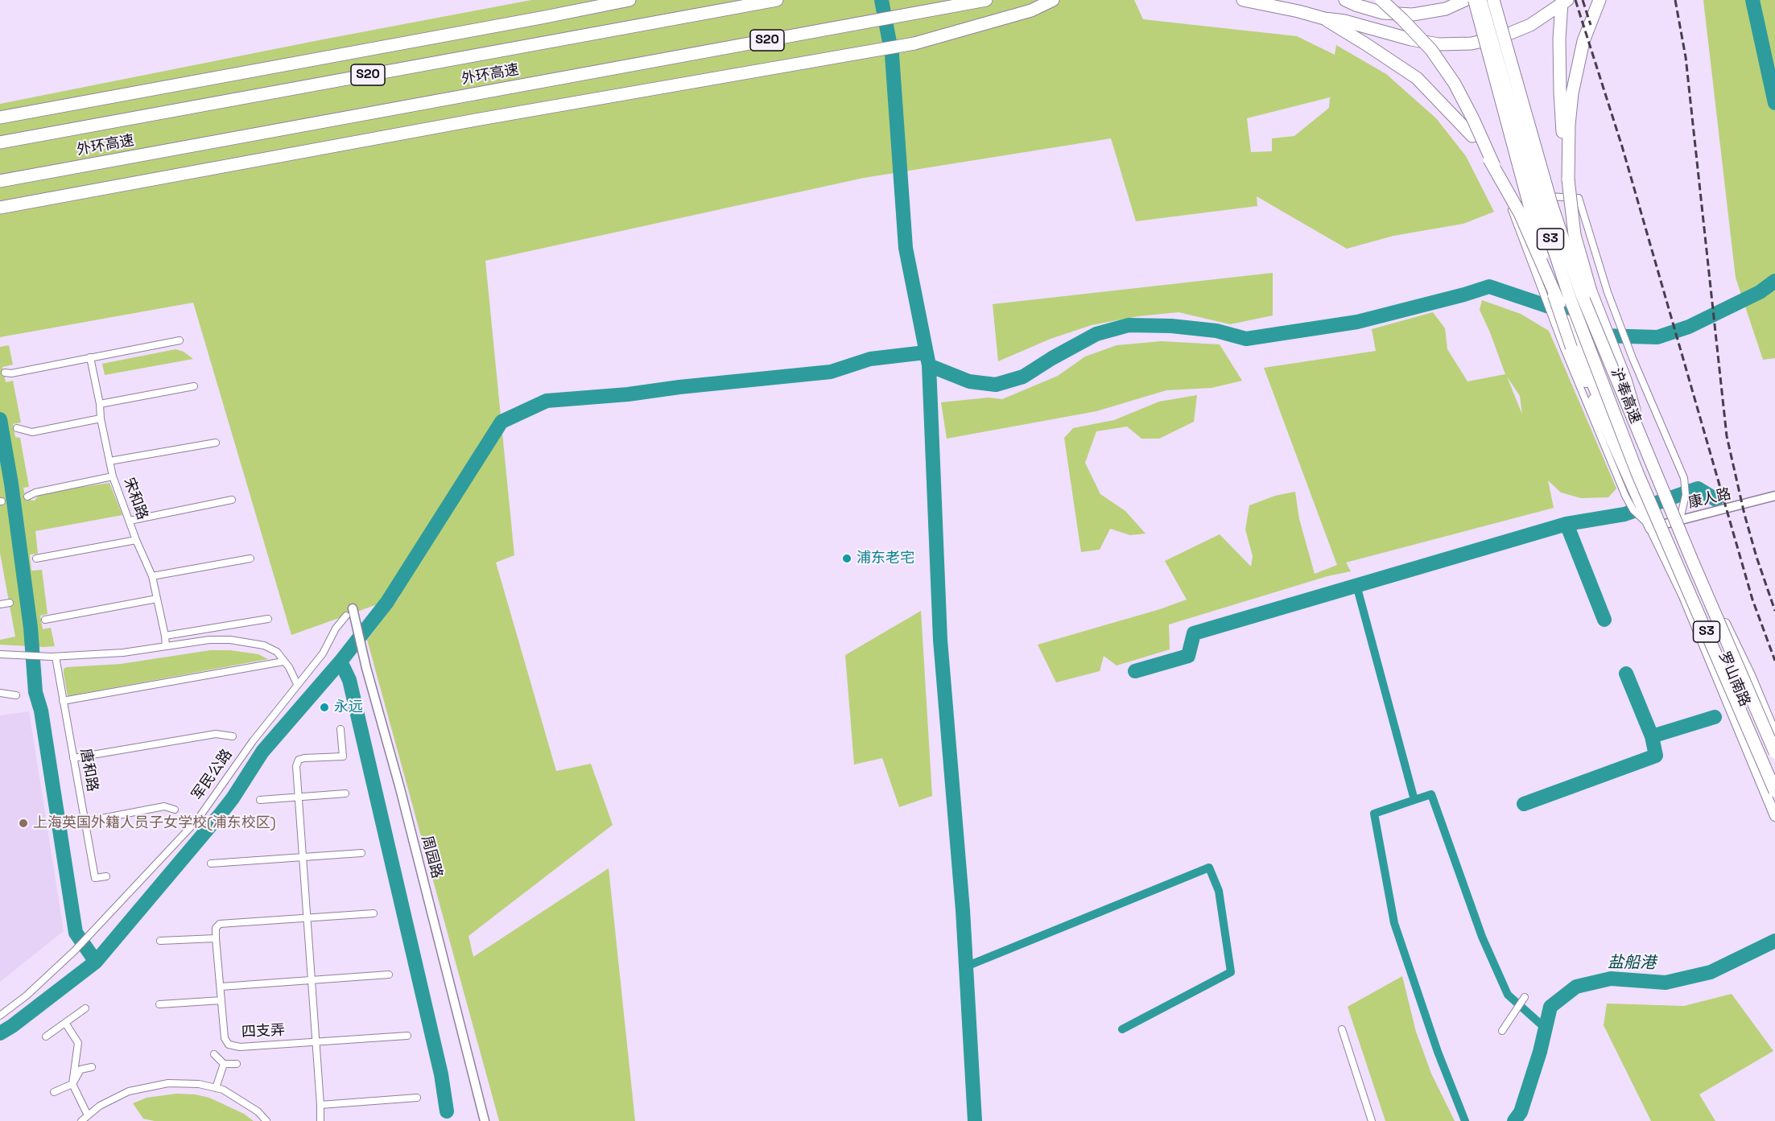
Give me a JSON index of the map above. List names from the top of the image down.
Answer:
{
  "streets": {
    "highway": [
      "S20",
      "外环高速",
      "S3",
      "沪奉高速"
    ],
    "main road": ["罗山南路"],
    "street": [
      "宋和路",
      "康人路",
      "唐和路",
      "军民公路",
      "周园路",
      "四支弄"
    ]
  },
  "crossings": [
    ["康人路", "罗山南路"],
    ["军民公路", "周园路"]
  ],
  "water": ["盐船港"],
  "places": ["浦东老宅", "永远", "上海英国外籍人员子女学校(浦东校区)"]
}
